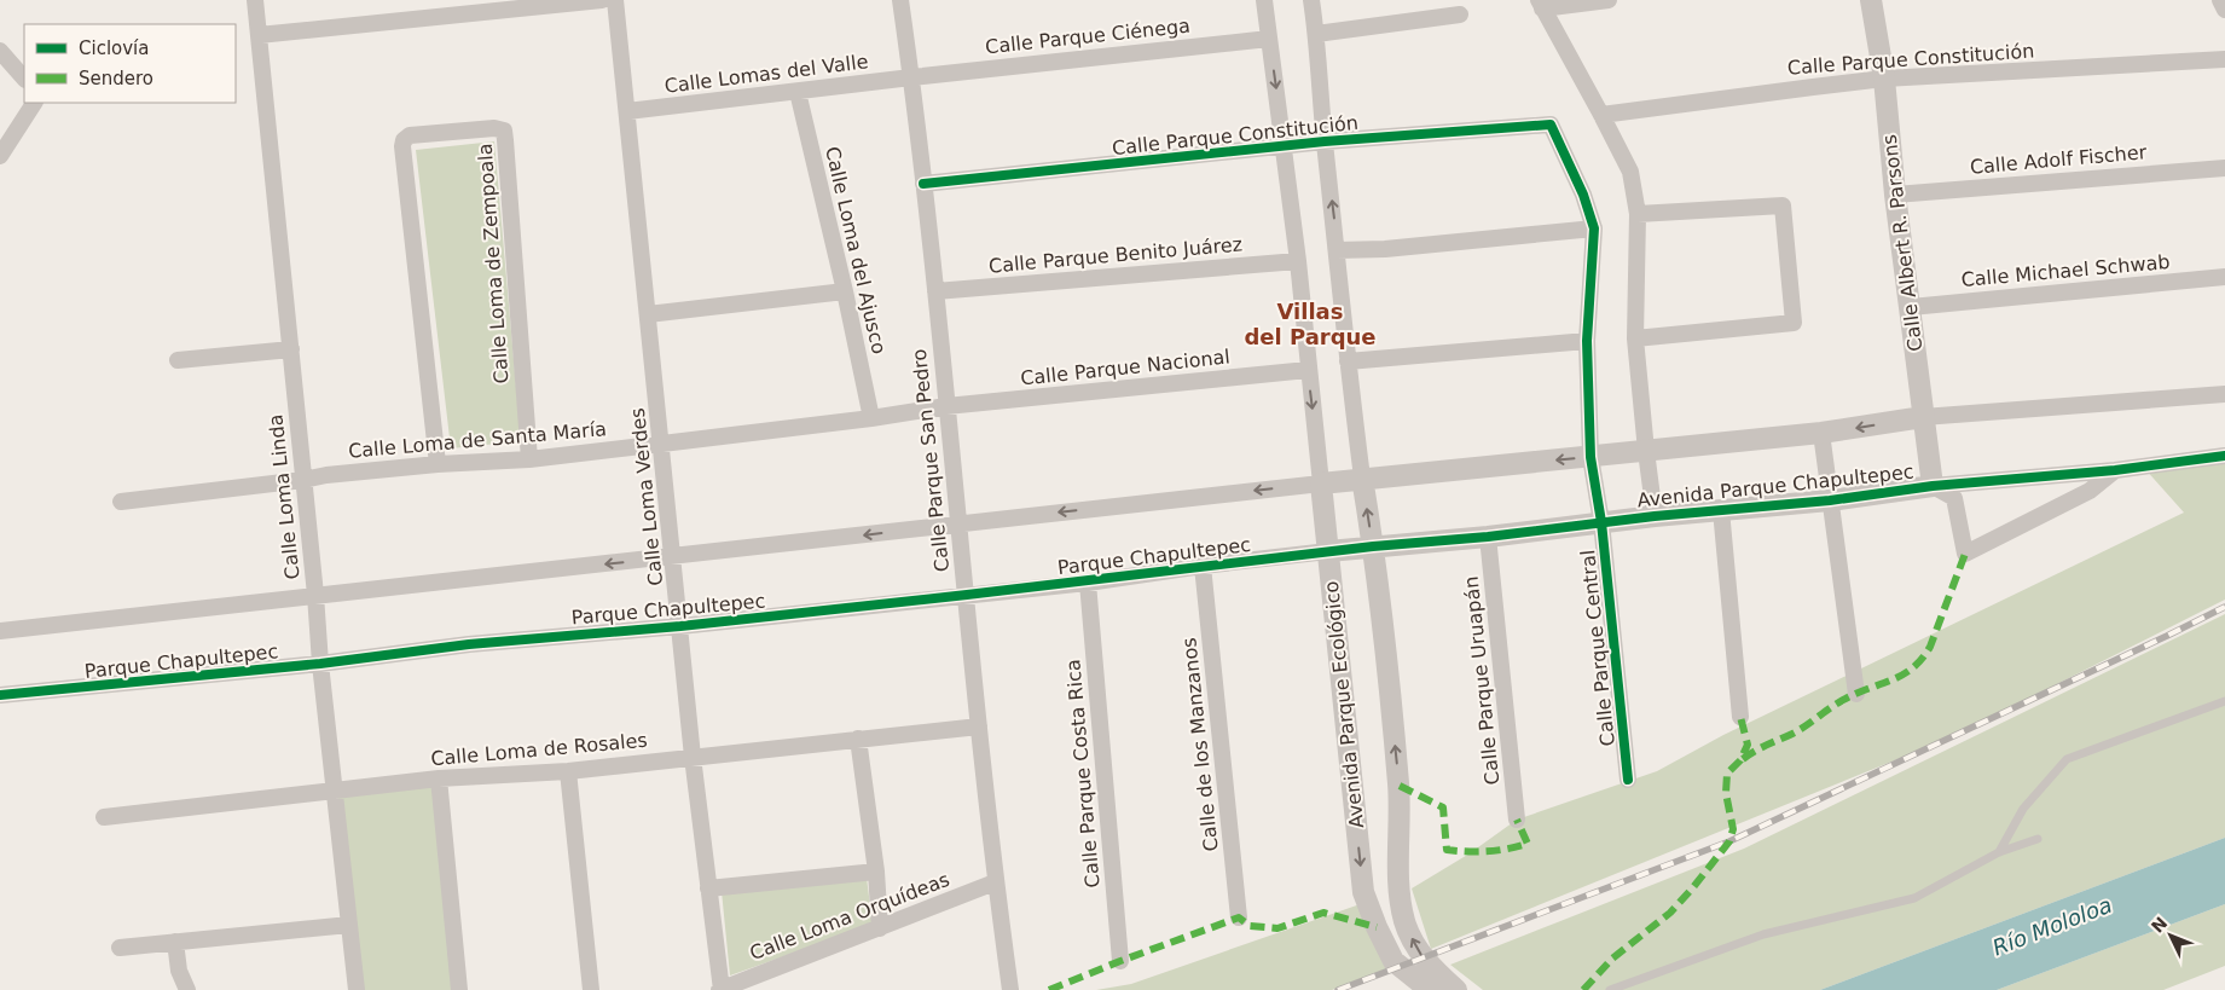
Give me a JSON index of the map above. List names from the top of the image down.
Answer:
{
  "streets": {
    "street": [
      "Calle Parque Ciénega",
      "Calle Parque Constitución",
      "Calle Lomas del Valle",
      "Calle Adolf Fischer",
      "Calle Albert R. Parsons",
      "Calle Loma del Ajusco",
      "Calle Parque Benito Juárez",
      "Calle Loma de Zempoala",
      "Calle Michael Schwab",
      "Calle Parque Nacional",
      "Calle Loma de Santa María",
      "Calle Parque San Pedro",
      "Avenida Parque Chapultepec",
      "Calle Loma Linda",
      "Calle Loma Verdes",
      "Parque Chapultepec",
      "Calle Parque Central",
      "Calle Parque Uruapán",
      "Avenida Parque Ecológico",
      "Calle de los Manzanos",
      "Calle Loma de Rosales",
      "Calle Parque Costa Rica",
      "Calle Loma Orquídeas"
    ]
  },
  "crossings": [
    ["Calle Parque Ciénega", "Calle Lomas del Valle"],
    ["Calle Parque Ciénega", "Calle Parque San Pedro"],
    ["Calle Parque Ciénega", "Avenida Parque Ecológico"],
    ["Calle Parque Constitución", "Calle Albert R. Parsons"],
    ["Calle Parque Constitución", "Calle Parque San Pedro"],
    ["Calle Parque Constitución", "Calle Parque Central"],
    ["Calle Parque Constitución", "Avenida Parque Ecológico"],
    ["Calle Lomas del Valle", "Calle Loma del Ajusco"],
    ["Calle Lomas del Valle", "Calle Parque San Pedro"],
    ["Calle Lomas del Valle", "Calle Loma Verdes"],
    ["Calle Adolf Fischer", "Calle Albert R. Parsons"],
    ["Calle Albert R. Parsons", "Calle Michael Schwab"],
    ["Calle Albert R. Parsons", "Avenida Parque Chapultepec"],
    ["Calle Loma del Ajusco", "Calle Loma de Santa María"],
    ["Calle Parque Benito Juárez", "Calle Parque San Pedro"],
    ["Calle Parque Benito Juárez", "Avenida Parque Ecológico"],
    ["Calle Loma de Zempoala", "Calle Loma de Santa María"],
    ["Calle Parque Nacional", "Calle Loma de Santa María"],
    ["Calle Parque Nacional", "Calle Parque San Pedro"],
    ["Calle Parque Nacional", "Avenida Parque Ecológico"],
    ["Calle Loma de Santa María", "Calle Parque San Pedro"],
    ["Calle Loma de Santa María", "Calle Loma Linda"],
    ["Calle Loma de Santa María", "Calle Loma Verdes"],
    ["Calle Parque San Pedro", "Parque Chapultepec"],
    ["Calle Parque San Pedro", "Calle Loma de Rosales"],
    ["Calle Parque San Pedro", "Calle Loma Orquídeas"],
    ["Avenida Parque Chapultepec", "Parque Chapultepec"],
    ["Avenida Parque Chapultepec", "Calle Parque Central"],
    ["Avenida Parque Chapultepec", "Calle Parque Uruapán"],
    ["Avenida Parque Chapultepec", "Avenida Parque Ecológico"],
    ["Calle Loma Linda", "Parque Chapultepec"],
    ["Calle Loma Linda", "Calle Loma de Rosales"],
    ["Calle Loma Verdes", "Parque Chapultepec"],
    ["Calle Loma Verdes", "Calle Loma de Rosales"],
    ["Calle Loma Verdes", "Calle Loma Orquídeas"],
    ["Parque Chapultepec", "Avenida Parque Ecológico"],
    ["Parque Chapultepec", "Calle de los Manzanos"],
    ["Parque Chapultepec", "Calle Parque Costa Rica"]
  ],
  "districts": ["Villas del Parque"],
  "water": ["Río Mololoa"],
  "legend": ["Ciclovía", "Sendero"],
  "north": "top left"
}
